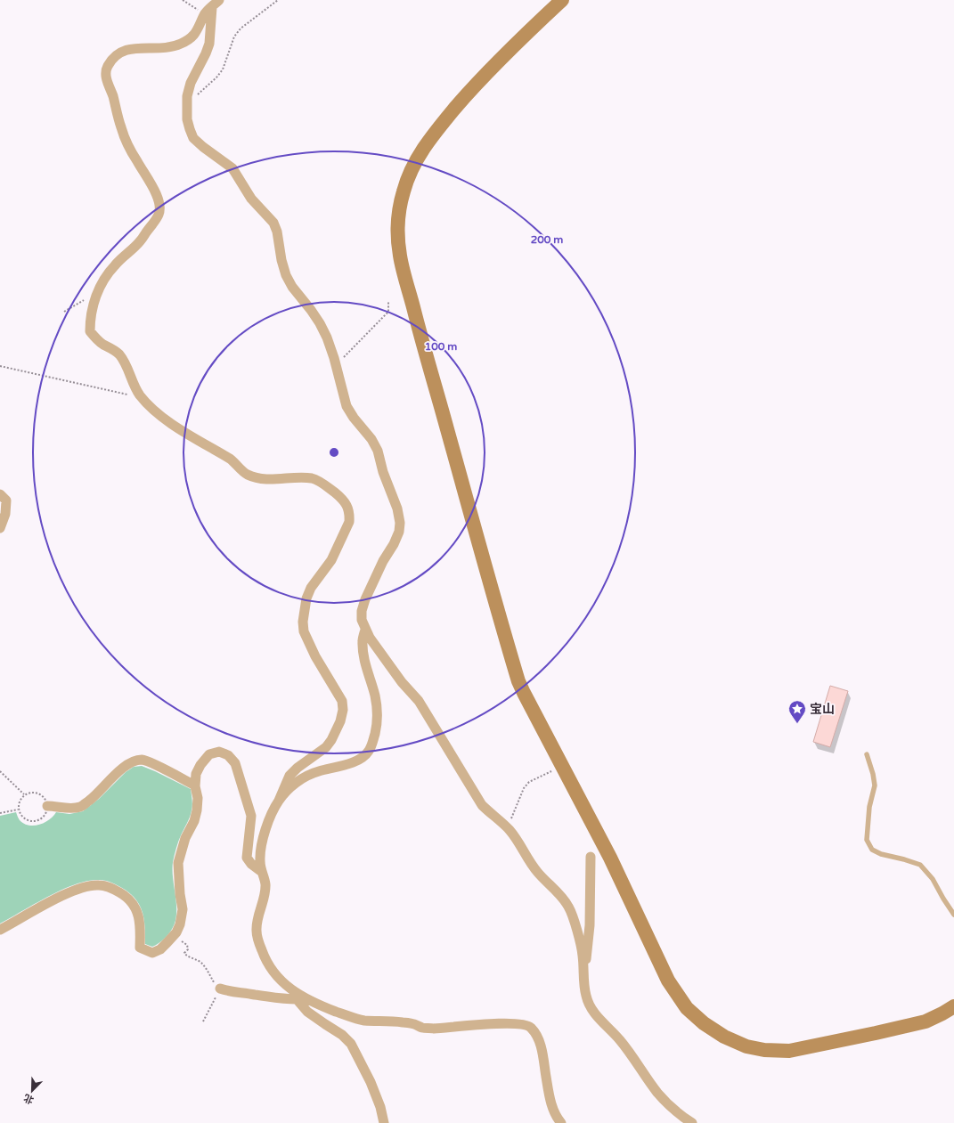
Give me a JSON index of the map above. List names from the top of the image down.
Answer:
{
  "places": {
    "place": ["宝山"]
  },
  "north": "bottom left",
  "rings": ["200 m", "100 m"]
}
